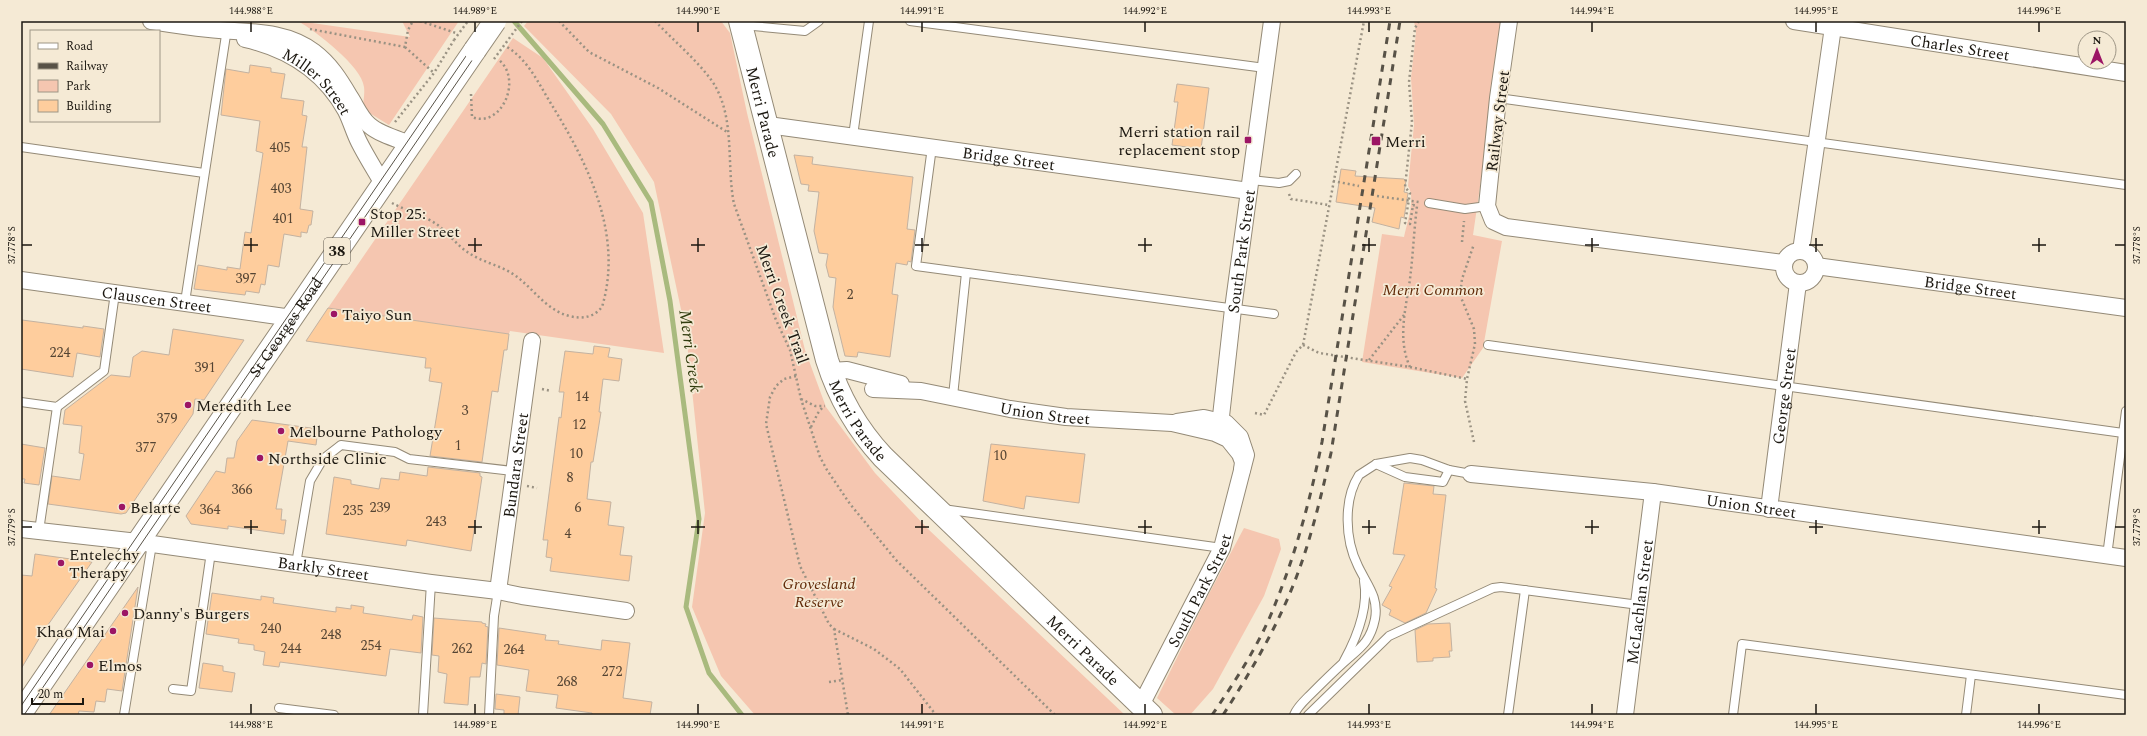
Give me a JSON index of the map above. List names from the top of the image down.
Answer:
{
  "streets": {
    "main road": ["Merri Parade", "38", "St Georges Road"],
    "street": [
      "Charles Street",
      "Miller Street",
      "Railway Street",
      "Bridge Street",
      "South Park Street",
      "Clauscen Street",
      "George Street",
      "Union Street",
      "Bundara Street",
      "Barkly Street",
      "McLachlan Street"
    ],
    "path": ["Merri Creek Trail"]
  },
  "crossings": [
    ["Miller Street", "St Georges Road"],
    ["Merri Parade", "Bridge Street"],
    ["Merri Parade", "South Park Street"],
    ["Merri Parade", "Union Street"],
    ["Bridge Street", "South Park Street"],
    ["Bridge Street", "George Street"],
    ["South Park Street", "Union Street"],
    ["Clauscen Street", "St Georges Road"],
    ["St Georges Road", "Barkly Street"],
    ["George Street", "Union Street"],
    ["Union Street", "McLachlan Street"],
    ["Bundara Street", "Barkly Street"]
  ],
  "water": ["Merri Creek"],
  "parks": ["Merri Common", "Grovesland Reserve"],
  "places": {
    "transit": ["Merri station rail replacement stop", "Merri", "Stop 25: Miller Street"],
    "other": [
      "Taiyo Sun",
      "Meredith Lee",
      "Melbourne Pathology",
      "Northside Clinic",
      "Belarte",
      "Entelechy Therapy",
      "Danny's Burgers",
      "Khao Mai",
      "Elmos"
    ]
  },
  "house_numbers": [
    "405",
    "403",
    "401",
    "397",
    "2",
    "224",
    "391",
    "14",
    "3",
    "379",
    "12",
    "1",
    "377",
    "10",
    "10",
    "8",
    "366",
    "239",
    "6",
    "364",
    "235",
    "243",
    "4",
    "240",
    "248",
    "254",
    "244",
    "262",
    "264",
    "272",
    "268"
  ],
  "legend": [
    "Road",
    "Railway",
    "Park",
    "Building"
  ],
  "scale_bar": "20 m",
  "north": "top",
  "coordinates": [
    "144.988°E",
    "144.989°E",
    "144.990°E",
    "144.991°E",
    "144.992°E",
    "144.993°E",
    "144.994°E",
    "144.995°E",
    "144.996°E",
    "37.778°S",
    "37.779°S"
  ]
}
